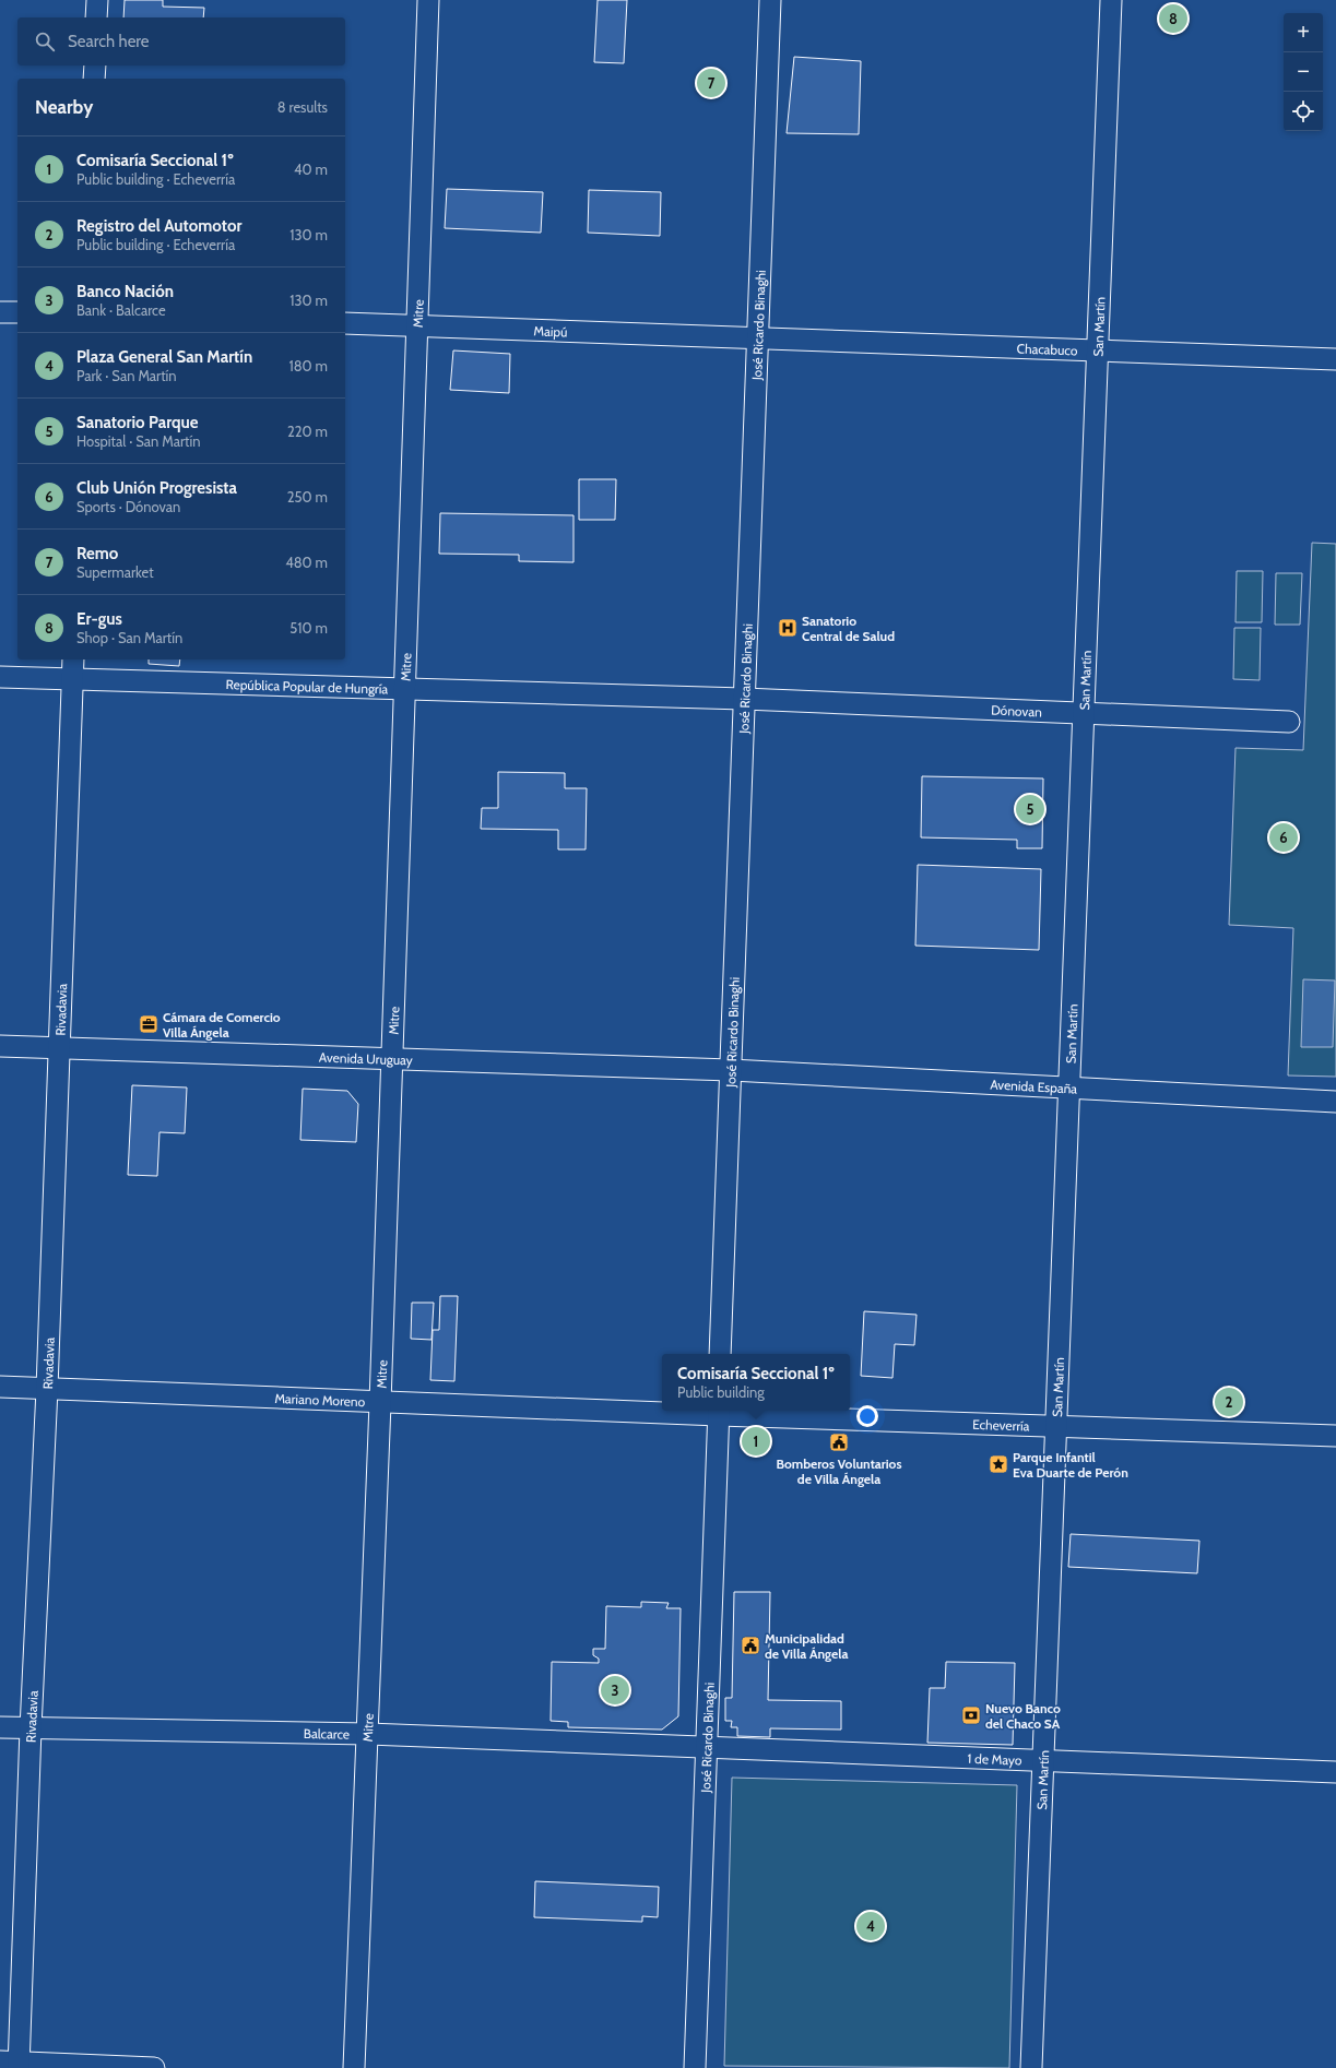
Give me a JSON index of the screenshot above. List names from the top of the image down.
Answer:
{
  "streets": {
    "street": [
      "Mitre",
      "José Ricardo Binaghi",
      "San Martín",
      "Maipú",
      "Chacabuco",
      "República Popular de Hungría",
      "Dónovan",
      "Rivadavia",
      "Avenida Uruguay",
      "Avenida España",
      "Mariano Moreno",
      "Echeverría",
      "Balcarce",
      "1 de Mayo"
    ]
  },
  "crossings": [
    ["Mitre", "Maipú"],
    ["Mitre", "República Popular de Hungría"],
    ["Mitre", "Avenida Uruguay"],
    ["Mitre", "Mariano Moreno"],
    ["Mitre", "Balcarce"],
    ["José Ricardo Binaghi", "Maipú"],
    ["José Ricardo Binaghi", "Chacabuco"],
    ["José Ricardo Binaghi", "República Popular de Hungría"],
    ["José Ricardo Binaghi", "Dónovan"],
    ["José Ricardo Binaghi", "Avenida Uruguay"],
    ["José Ricardo Binaghi", "Avenida España"],
    ["José Ricardo Binaghi", "Mariano Moreno"],
    ["José Ricardo Binaghi", "Echeverría"],
    ["José Ricardo Binaghi", "Balcarce"],
    ["José Ricardo Binaghi", "1 de Mayo"],
    ["San Martín", "Chacabuco"],
    ["San Martín", "Dónovan"],
    ["San Martín", "Avenida España"],
    ["San Martín", "Echeverría"],
    ["San Martín", "1 de Mayo"],
    ["Maipú", "Chacabuco"],
    ["República Popular de Hungría", "Dónovan"],
    ["República Popular de Hungría", "Rivadavia"],
    ["Rivadavia", "Avenida Uruguay"],
    ["Rivadavia", "Mariano Moreno"],
    ["Rivadavia", "Balcarce"],
    ["Avenida Uruguay", "Avenida España"],
    ["Mariano Moreno", "Echeverría"],
    ["Balcarce", "1 de Mayo"]
  ],
  "places": {
    "hospital": ["Sanatorio Central de Salud"],
    "office": ["Cámara de Comercio Villa Ángela"],
    "public building": ["Bomberos Voluntarios de Villa Ángela", "Municipalidad de Villa Ángela"],
    "place": ["Parque Infantil Eva Duarte de Perón"],
    "bank": ["Nuevo Banco del Chaco SA"]
  },
  "page": {
    "pins": [
      "8",
      "7",
      "5",
      "6",
      "2",
      "1",
      "3",
      "4"
    ],
    "map_buttons": ["+", "−"],
    "search": "Search here",
    "heading": ["Nearby", "8 results"],
    "list": [
      {
        "mark": "1",
        "name": "Comisaría Seccional 1º",
        "note": "Public building · Echeverría",
        "value": "40 m"
      },
      {
        "mark": "2",
        "name": "Registro del Automotor",
        "note": "Public building · Echeverría",
        "value": "130 m"
      },
      {
        "mark": "3",
        "name": "Banco Nación",
        "note": "Bank · Balcarce",
        "value": "130 m"
      },
      {
        "mark": "4",
        "name": "Plaza General San Martín",
        "note": "Park · San Martín",
        "value": "180 m"
      },
      {
        "mark": "5",
        "name": "Sanatorio Parque",
        "note": "Hospital · San Martín",
        "value": "220 m"
      },
      {
        "mark": "6",
        "name": "Club Unión Progresista",
        "note": "Sports · Dónovan",
        "value": "250 m"
      },
      {
        "mark": "7",
        "name": "Remo",
        "note": "Supermarket",
        "value": "480 m"
      },
      {
        "mark": "8",
        "name": "Er-gus",
        "note": "Shop · San Martín",
        "value": "510 m"
      }
    ],
    "popup": ["Comisaría Seccional 1º", "Public building"]
  }
}
